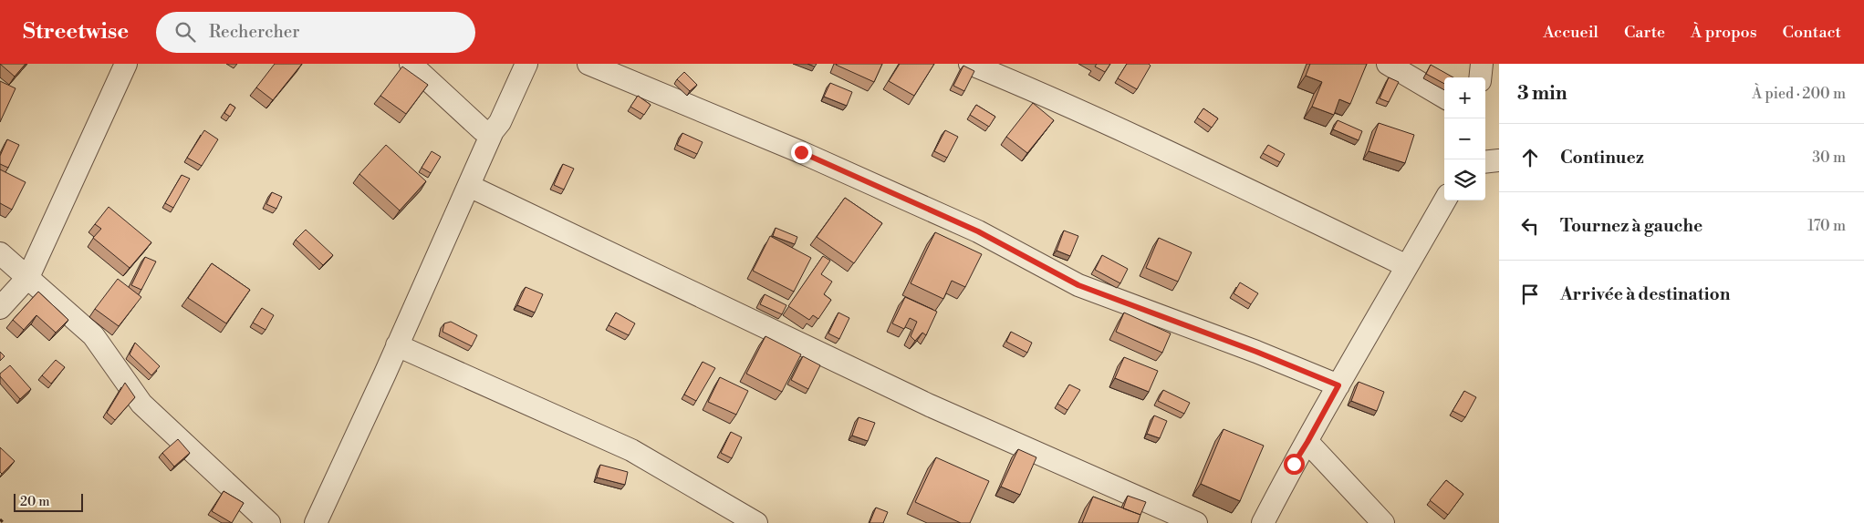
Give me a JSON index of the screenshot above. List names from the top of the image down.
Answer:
{
  "scale_bar": "20 m",
  "page": {
    "header": "Streetwise",
    "search": "Rechercher",
    "nav": [
      "Accueil",
      "Carte",
      "À propos",
      "Contact"
    ],
    "heading": ["3 min", "À pied · 200 m"],
    "map_buttons": ["+", "−"],
    "list": [
      ["Continuez", "30 m"],
      ["Tournez à gauche", "170 m"],
      "Arrivée à destination"
    ],
    "scale": "20 m"
  }
}
